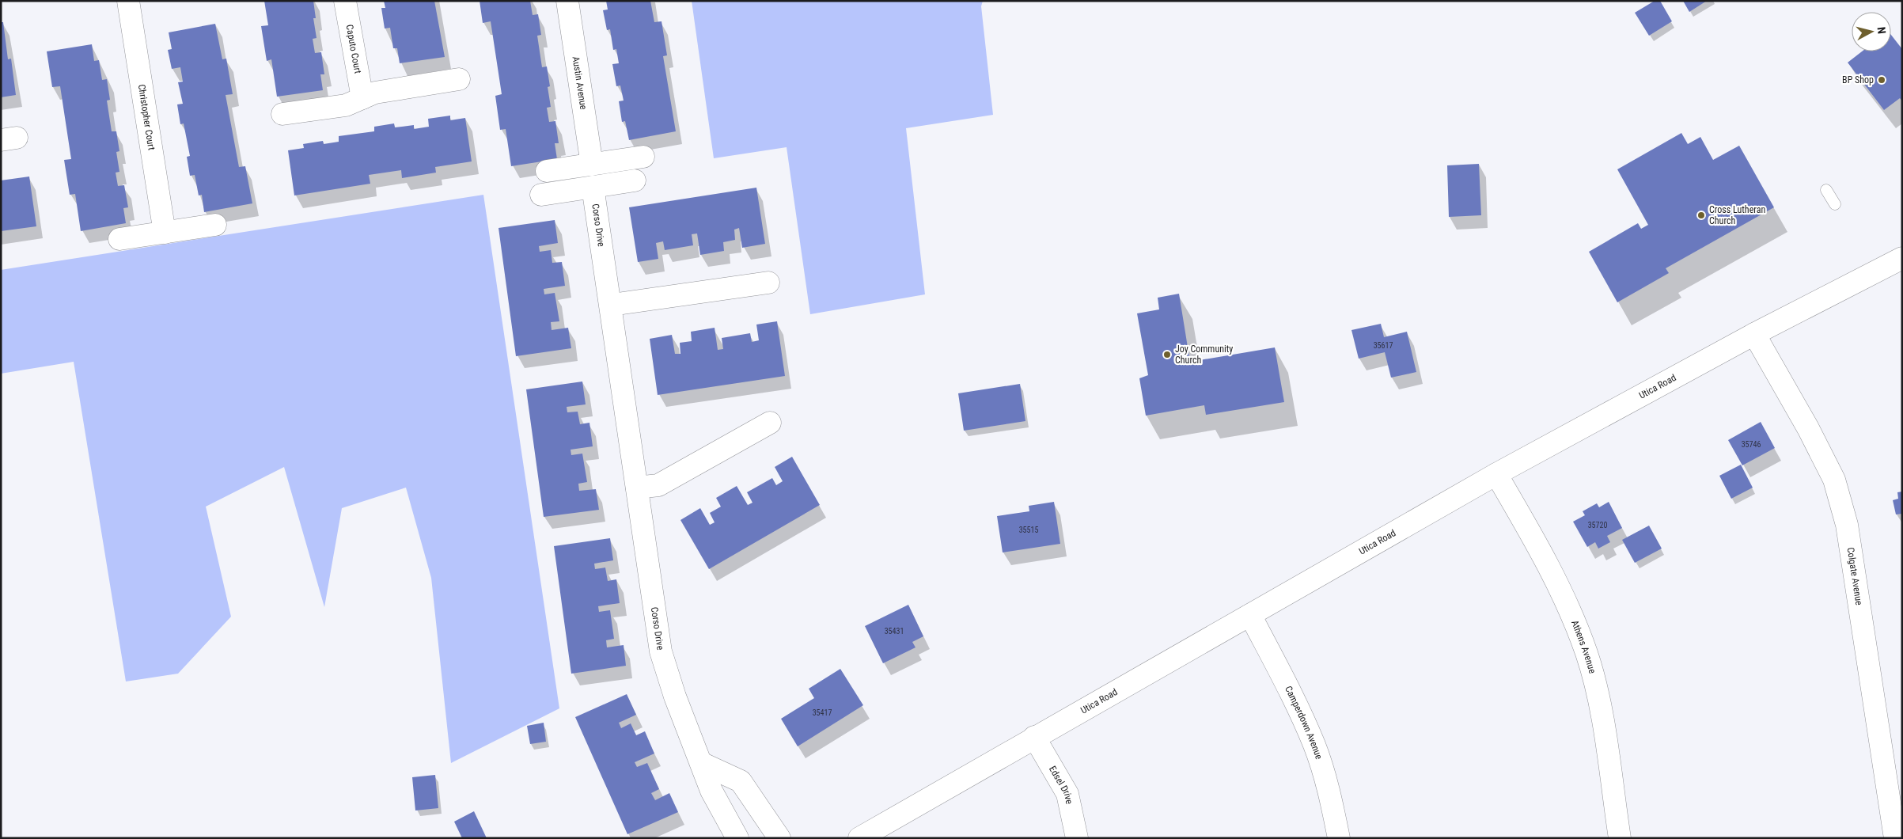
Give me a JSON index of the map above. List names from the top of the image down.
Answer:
{
  "streets": {
    "street": [
      "Caputo Court",
      "Austin Avenue",
      "Christopher Court",
      "Corso Drive",
      "Utica Road",
      "Colgate Avenue",
      "Athens Avenue",
      "Camperdown Avenue",
      "Edsel Drive"
    ]
  },
  "crossings": [
    ["Utica Road", "Colgate Avenue"],
    ["Utica Road", "Athens Avenue"],
    ["Utica Road", "Camperdown Avenue"],
    ["Utica Road", "Edsel Drive"]
  ],
  "places": ["BP Shop", "Cross Lutheran Church", "Joy Community Church"],
  "house_numbers": [
    "35617",
    "35746",
    "35720",
    "35515",
    "35431",
    "35417"
  ],
  "north": "right"
}
